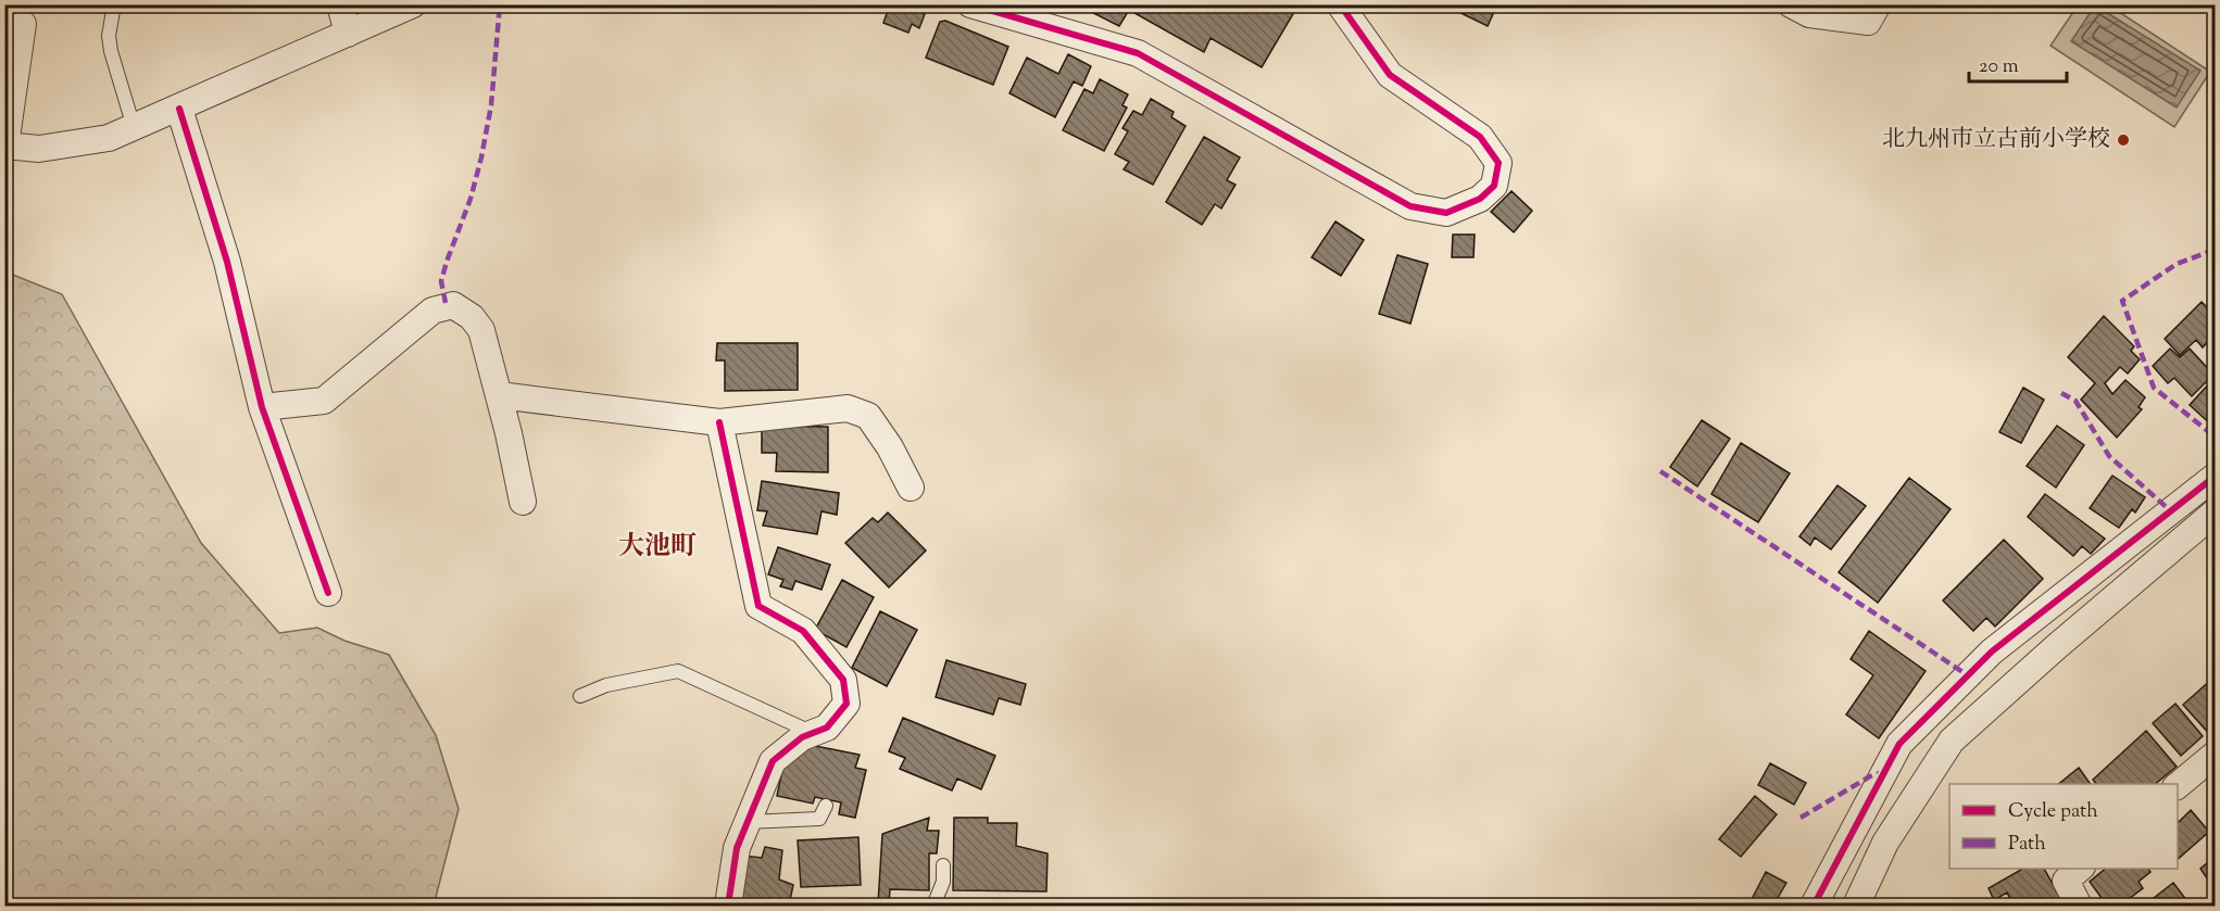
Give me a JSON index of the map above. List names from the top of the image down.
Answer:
{
  "districts": ["大池町"],
  "places": ["北九州市立古前小学校"],
  "legend": ["Cycle path", "Path"],
  "scale_bar": "20 m"
}
